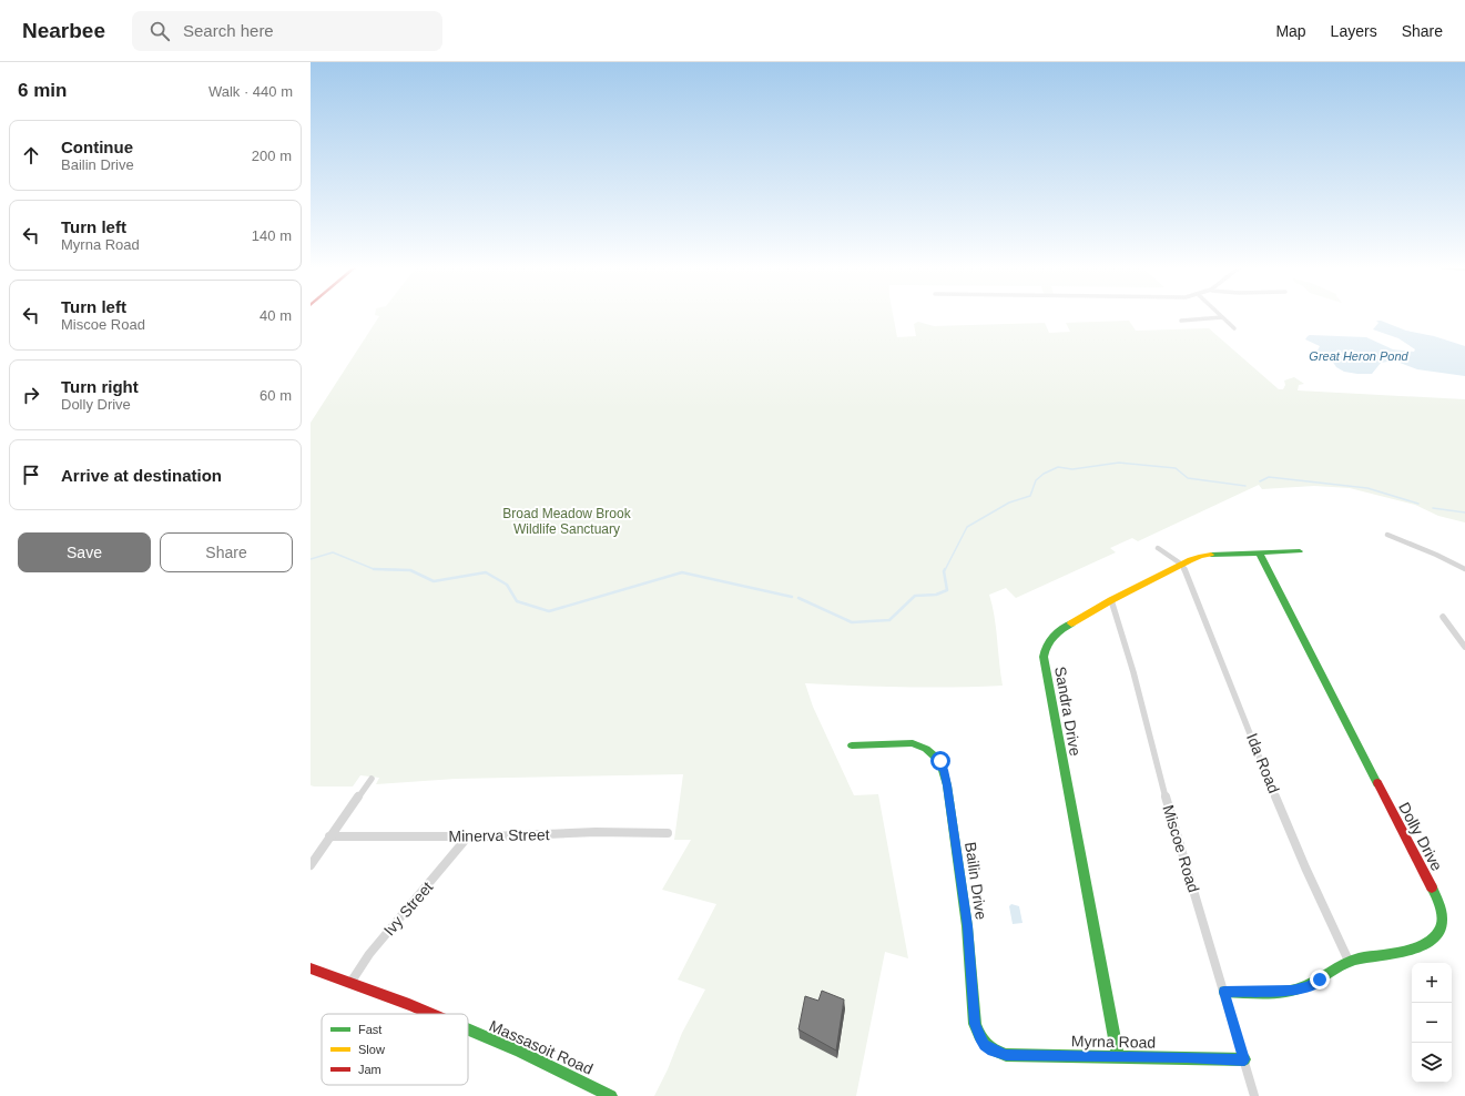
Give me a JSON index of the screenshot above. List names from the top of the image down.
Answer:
{
  "streets": {
    "street": [
      "Sandra Drive",
      "Ida Road",
      "Minerva Street",
      "Dolly Drive",
      "Miscoe Road",
      "Bailin Drive",
      "Ivy Street",
      "Myrna Road",
      "Massasoit Road"
    ]
  },
  "crossings": [
    ["Sandra Drive", "Ida Road"],
    ["Sandra Drive", "Dolly Drive"],
    ["Sandra Drive", "Miscoe Road"],
    ["Sandra Drive", "Myrna Road"],
    ["Ida Road", "Dolly Drive"],
    ["Minerva Street", "Ivy Street"],
    ["Dolly Drive", "Miscoe Road"],
    ["Miscoe Road", "Myrna Road"],
    ["Bailin Drive", "Myrna Road"],
    ["Ivy Street", "Massasoit Road"]
  ],
  "water": ["Great Heron Pond"],
  "parks": ["Broad Meadow Brook Wildlife Sanctuary"],
  "legend": ["Fast", "Slow", "Jam"],
  "page": {
    "header": "Nearbee",
    "search": "Search here",
    "nav": ["Map", "Layers", "Share"],
    "heading": ["6 min", "Walk · 440 m"],
    "list": [
      ["Continue", "Bailin Drive", "200 m"],
      ["Turn left", "Myrna Road", "140 m"],
      ["Turn left", "Miscoe Road", "40 m"],
      ["Turn right", "Dolly Drive", "60 m"],
      "Arrive at destination"
    ],
    "buttons": ["Save", "Share"],
    "map_buttons": ["+", "−"]
  }
}
